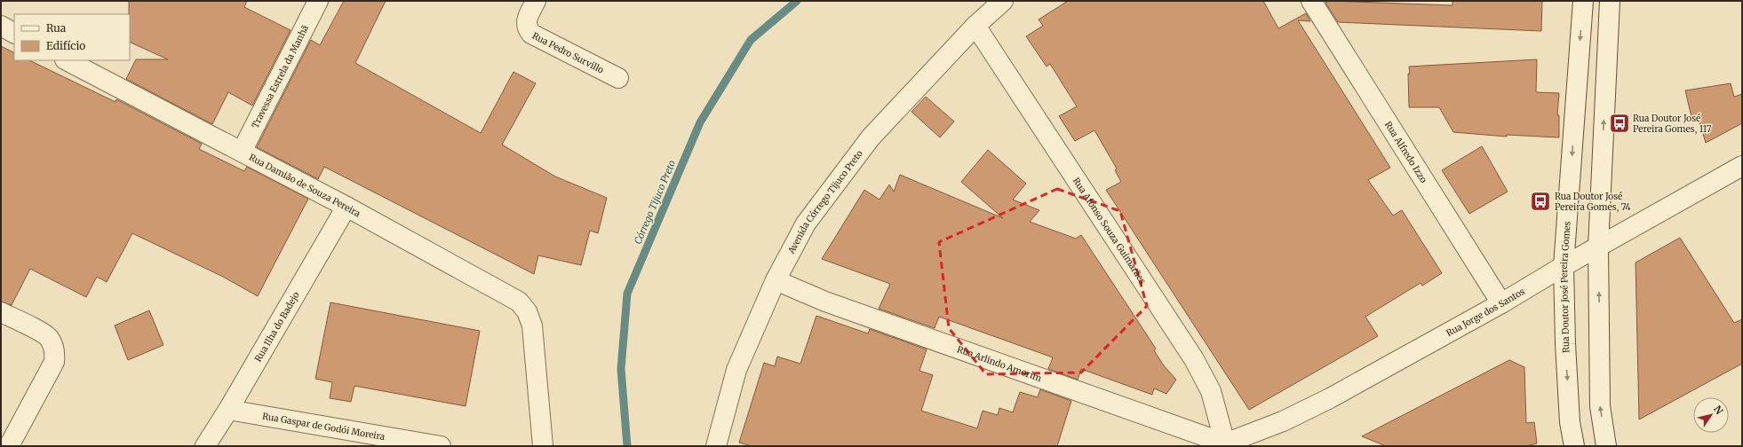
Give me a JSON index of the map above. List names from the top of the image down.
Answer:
{
  "streets": {
    "street": [
      "Rua Pedro Survillo",
      "Travessa Estrela da Manhã",
      "Rua Alfredo Izzo",
      "Rua Damião de Souza Pereira",
      "Avenida Córrego Tijuco Preto",
      "Rua Afonso Souza Guimarães",
      "Rua Doutor José Pereira Gomes",
      "Rua Jorge dos Santos",
      "Rua Ilha do Badejo",
      "Rua Arlindo Amorim",
      "Rua Gaspar de Godói Moreira"
    ]
  },
  "crossings": [
    ["Travessa Estrela da Manhã", "Rua Damião de Souza Pereira"],
    ["Rua Alfredo Izzo", "Rua Jorge dos Santos"],
    ["Rua Damião de Souza Pereira", "Rua Ilha do Badejo"],
    ["Avenida Córrego Tijuco Preto", "Rua Afonso Souza Guimarães"],
    ["Avenida Córrego Tijuco Preto", "Rua Arlindo Amorim"],
    ["Rua Afonso Souza Guimarães", "Rua Jorge dos Santos"],
    ["Rua Afonso Souza Guimarães", "Rua Arlindo Amorim"],
    ["Rua Doutor José Pereira Gomes", "Rua Jorge dos Santos"],
    ["Rua Jorge dos Santos", "Rua Arlindo Amorim"],
    ["Rua Ilha do Badejo", "Rua Gaspar de Godói Moreira"]
  ],
  "water": ["Córrego Tijuco Preto"],
  "places": {
    "bus stop": ["Rua Doutor José Pereira Gomes, 117", "Rua Doutor José Pereira Gomes, 74"]
  },
  "legend": ["Rua", "Edifício"],
  "north": "top right"
}
